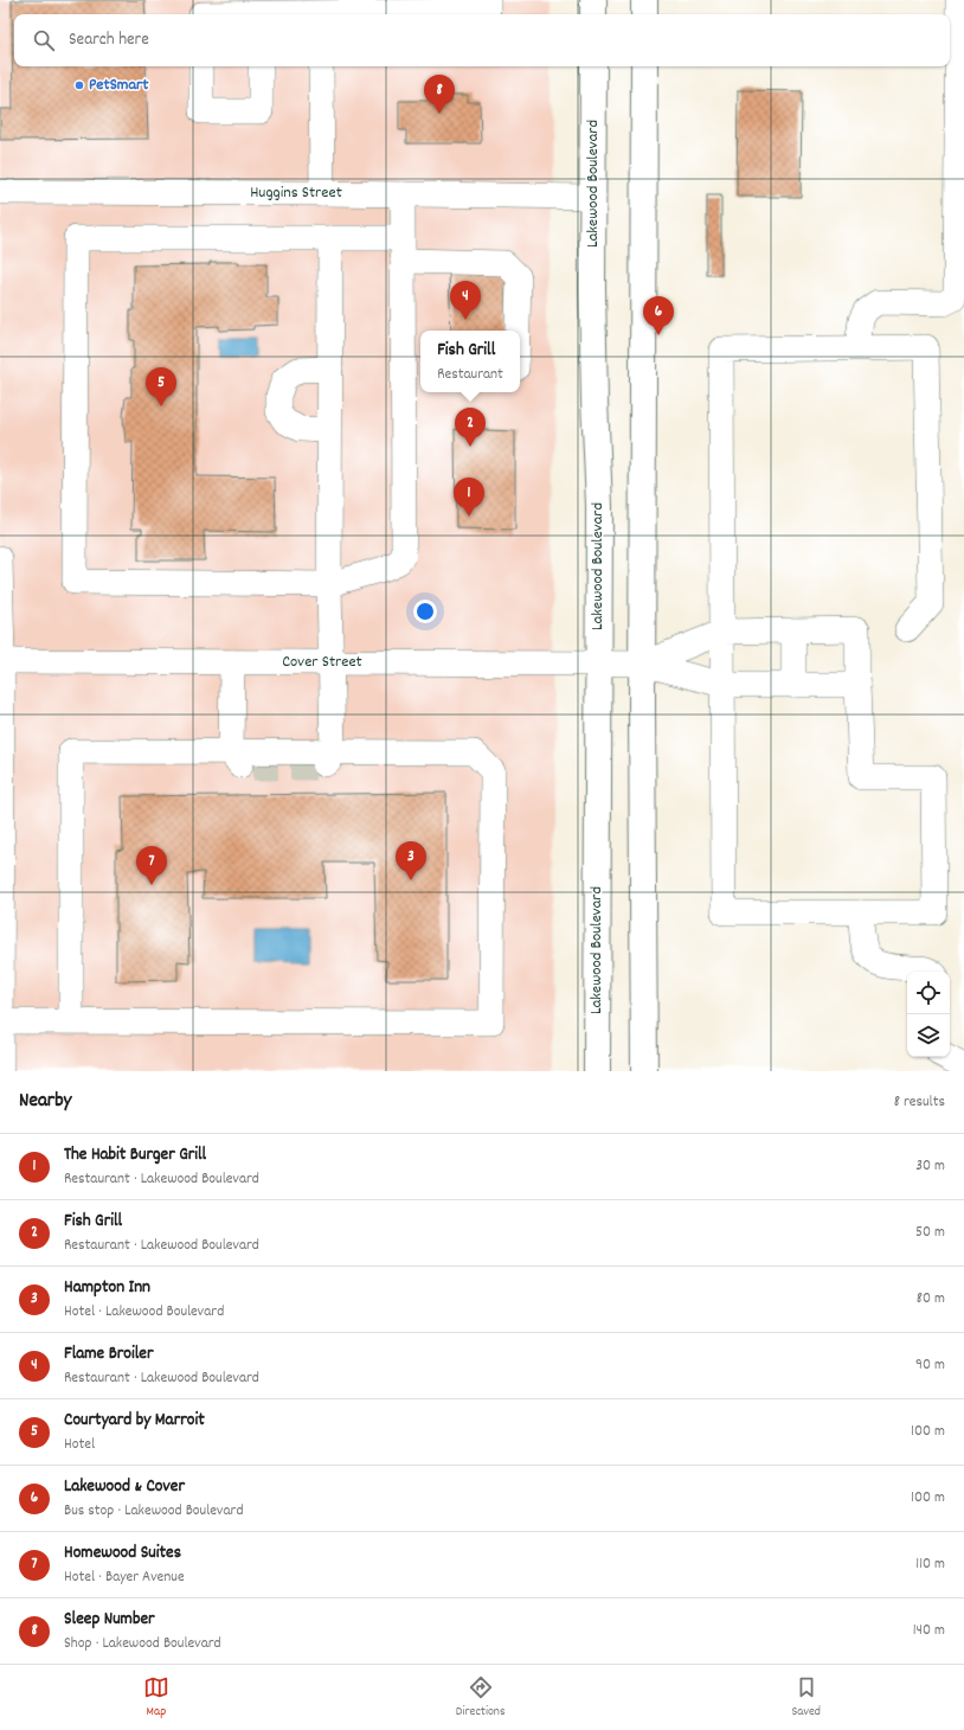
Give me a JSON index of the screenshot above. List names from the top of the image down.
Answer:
{
  "streets": {
    "main road": ["Lakewood Boulevard"],
    "street": ["Huggins Street", "Cover Street"]
  },
  "crossings": [
    ["Lakewood Boulevard", "Huggins Street"],
    ["Lakewood Boulevard", "Cover Street"]
  ],
  "places": ["PetSmart"],
  "page": {
    "search": "Search here",
    "pins": [
      "8",
      "4",
      "6",
      "5",
      "2",
      "1",
      "3",
      "7"
    ],
    "popup": ["Fish Grill", "Restaurant"],
    "heading": ["Nearby", "8 results"],
    "list": [
      {
        "mark": "1",
        "name": "The Habit Burger Grill",
        "note": "Restaurant · Lakewood Boulevard",
        "value": "30 m"
      },
      {
        "mark": "2",
        "name": "Fish Grill",
        "note": "Restaurant · Lakewood Boulevard",
        "value": "50 m"
      },
      {
        "mark": "3",
        "name": "Hampton Inn",
        "note": "Hotel · Lakewood Boulevard",
        "value": "80 m"
      },
      {
        "mark": "4",
        "name": "Flame Broiler",
        "note": "Restaurant · Lakewood Boulevard",
        "value": "90 m"
      },
      {
        "mark": "5",
        "name": "Courtyard by Marroit",
        "note": "Hotel",
        "value": "100 m"
      },
      {
        "mark": "6",
        "name": "Lakewood & Cover",
        "note": "Bus stop · Lakewood Boulevard",
        "value": "100 m"
      },
      {
        "mark": "7",
        "name": "Homewood Suites",
        "note": "Hotel · Bayer Avenue",
        "value": "110 m"
      },
      {
        "mark": "8",
        "name": "Sleep Number",
        "note": "Shop · Lakewood Boulevard",
        "value": "140 m"
      }
    ],
    "nav": ["Map", "Directions", "Saved"]
  }
}
